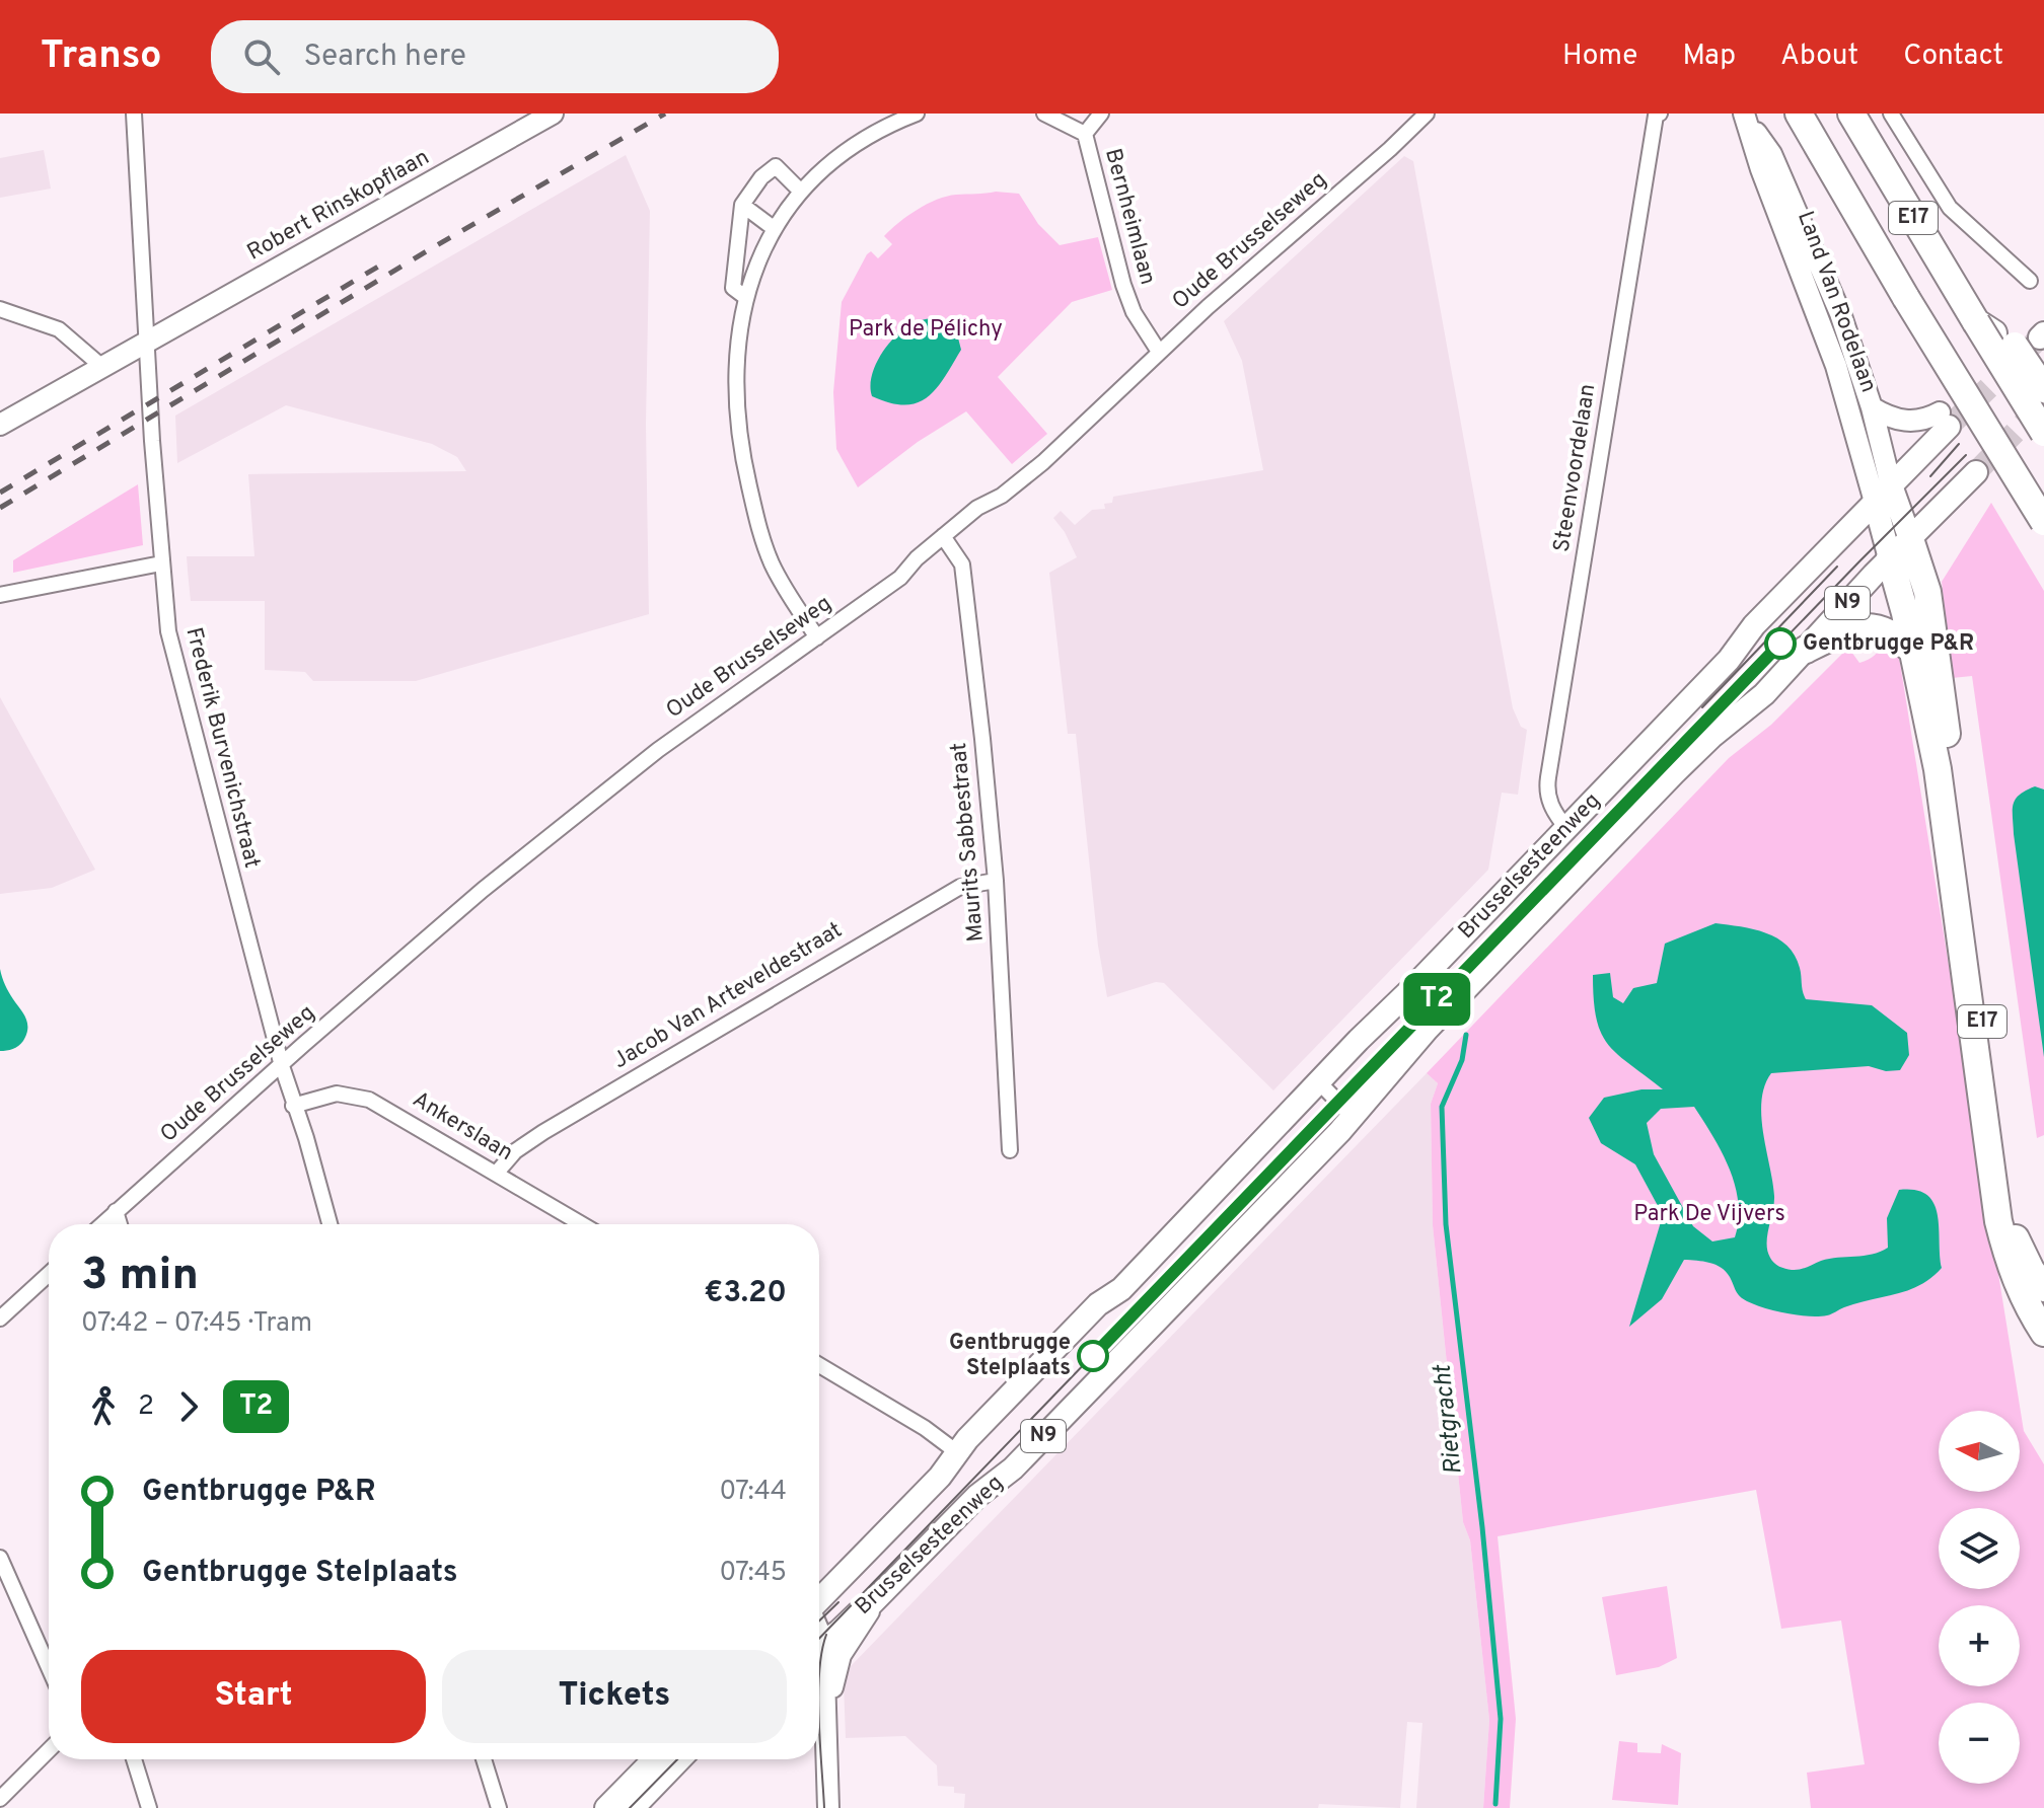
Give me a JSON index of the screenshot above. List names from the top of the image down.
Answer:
{
  "streets": {
    "highway": ["E17", "N9"],
    "main road": ["Brusselsesteenweg"],
    "street": [
      "Robert Rinskopflaan",
      "Bernheimlaan",
      "Oude Brusselseweg",
      "Land Van Rodelaan",
      "Steenvoordelaan",
      "Frederik Burvenichstraat",
      "Maurits Sabbestraat",
      "Jacob Van Arteveldestraat",
      "Ankerslaan"
    ]
  },
  "crossings": [
    ["Robert Rinskopflaan", "Frederik Burvenichstraat"],
    ["Bernheimlaan", "Oude Brusselseweg"],
    ["E17", "Brusselsesteenweg"],
    ["Oude Brusselseweg", "Frederik Burvenichstraat"],
    ["Oude Brusselseweg", "Maurits Sabbestraat"],
    ["Land Van Rodelaan", "Brusselsesteenweg"],
    ["Steenvoordelaan", "Brusselsesteenweg"],
    ["N9", "Brusselsesteenweg"],
    ["Frederik Burvenichstraat", "Ankerslaan"],
    ["Maurits Sabbestraat", "Jacob Van Arteveldestraat"],
    ["Jacob Van Arteveldestraat", "Ankerslaan"]
  ],
  "water": ["Rietgracht"],
  "parks": ["Park de Pélichy", "Park De Vijvers"],
  "places": ["Gentbrugge P&R", "Gentbrugge Stelplaats"],
  "lines": ["tram line T2"],
  "north": "left",
  "page": {
    "header": "Transo",
    "search": "Search here",
    "nav": [
      "Home",
      "Map",
      "About",
      "Contact"
    ],
    "on_map": "T2",
    "heading": ["3 min", "07:42 – 07:45 · Tram", "€3.20"],
    "legs": ["2", "T2"],
    "map_buttons": ["+", "−"],
    "list": [
      {
        "name": "Gentbrugge P&R",
        "value": "07:44"
      },
      {
        "name": "Gentbrugge Stelplaats",
        "value": "07:45"
      }
    ],
    "buttons": ["Start", "Tickets"]
  }
}
